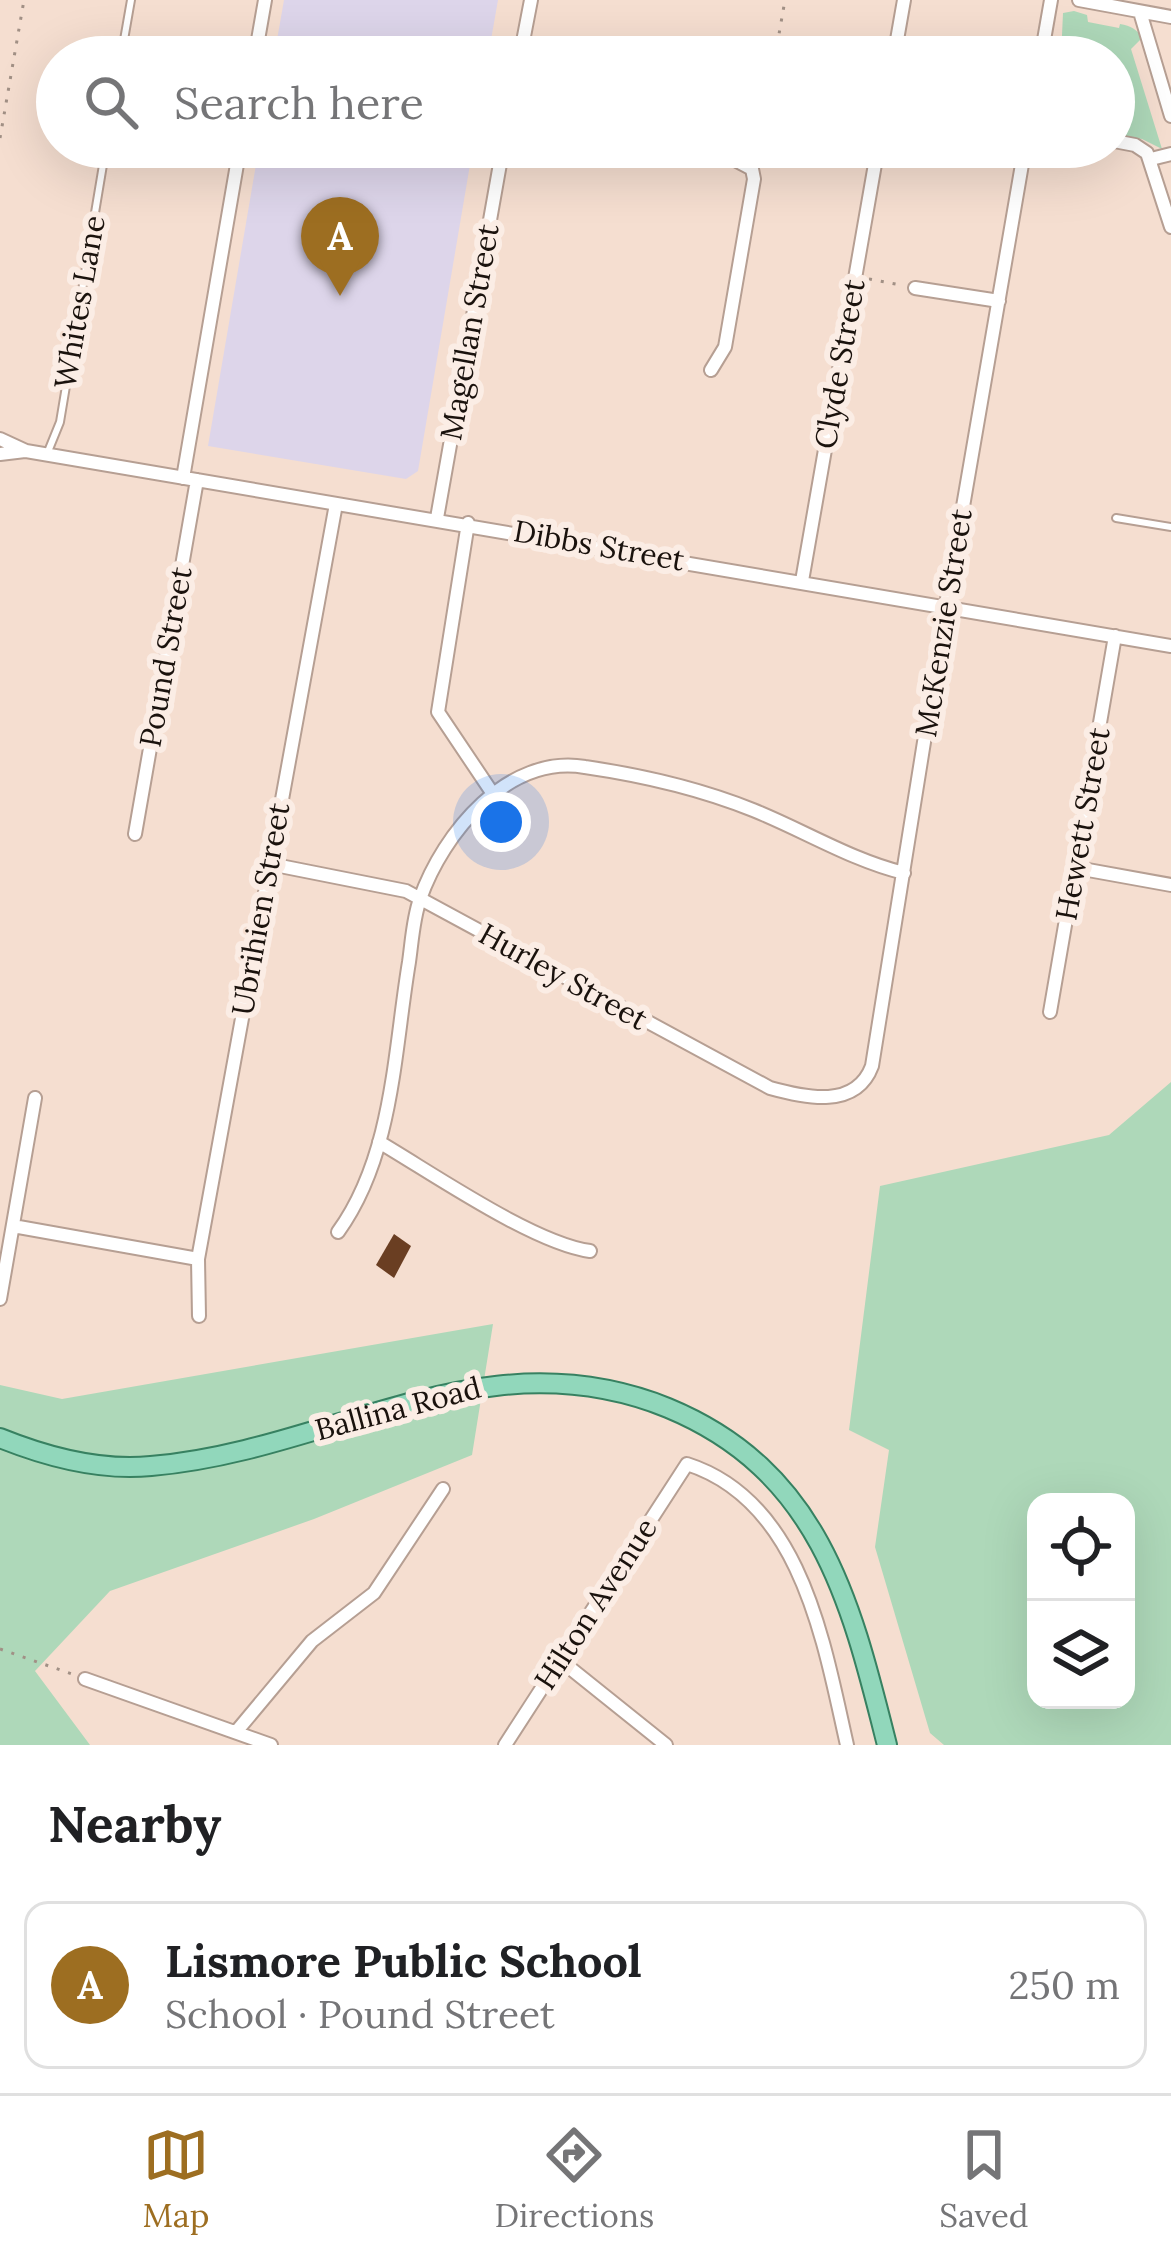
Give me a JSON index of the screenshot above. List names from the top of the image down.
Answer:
{
  "streets": {
    "main road": ["Ballina Road"],
    "street": [
      "Magellan Street",
      "Clyde Street",
      "Dibbs Street",
      "McKenzie Street",
      "Pound Street",
      "Hewett Street",
      "Ubrihien Street",
      "Hurley Street",
      "Hilton Avenue"
    ],
    "lane": ["Whites Lane"]
  },
  "crossings": [
    ["Whites Lane", "Dibbs Street"],
    ["Magellan Street", "Dibbs Street"],
    ["Clyde Street", "Dibbs Street"],
    ["Dibbs Street", "McKenzie Street"],
    ["Dibbs Street", "Pound Street"],
    ["Dibbs Street", "Hewett Street"],
    ["Dibbs Street", "Ubrihien Street"],
    ["McKenzie Street", "Hurley Street"],
    ["Ubrihien Street", "Hurley Street"]
  ],
  "page": {
    "search": "Search here",
    "pins": "A",
    "heading": "Nearby",
    "list": [
      {
        "mark": "A",
        "name": "Lismore Public School",
        "note": "School · Pound Street",
        "value": "250 m"
      }
    ],
    "nav": ["Map", "Directions", "Saved"]
  }
}
